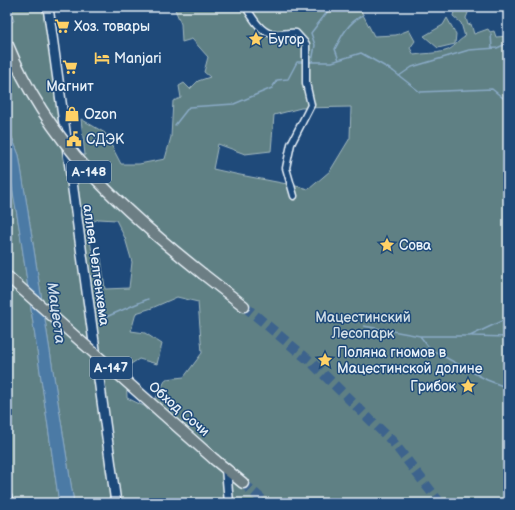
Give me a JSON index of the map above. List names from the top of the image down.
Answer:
{
  "streets": {
    "highway": ["А-148", "А-147", "Обход Сочи"],
    "main road": ["аллея Челтенхема"]
  },
  "water": ["Мацеста"],
  "parks": ["Мацестинский Лесопарк"],
  "places": {
    "supermarket": ["Хоз. товары", "Магнит"],
    "place": [
      "Бугор",
      "Сова",
      "Поляна гномов в Мацестинской долине",
      "Грибок"
    ],
    "hotel": ["Manjari"],
    "shop": ["Ozon"],
    "public building": ["СДЭК"]
  }
}
